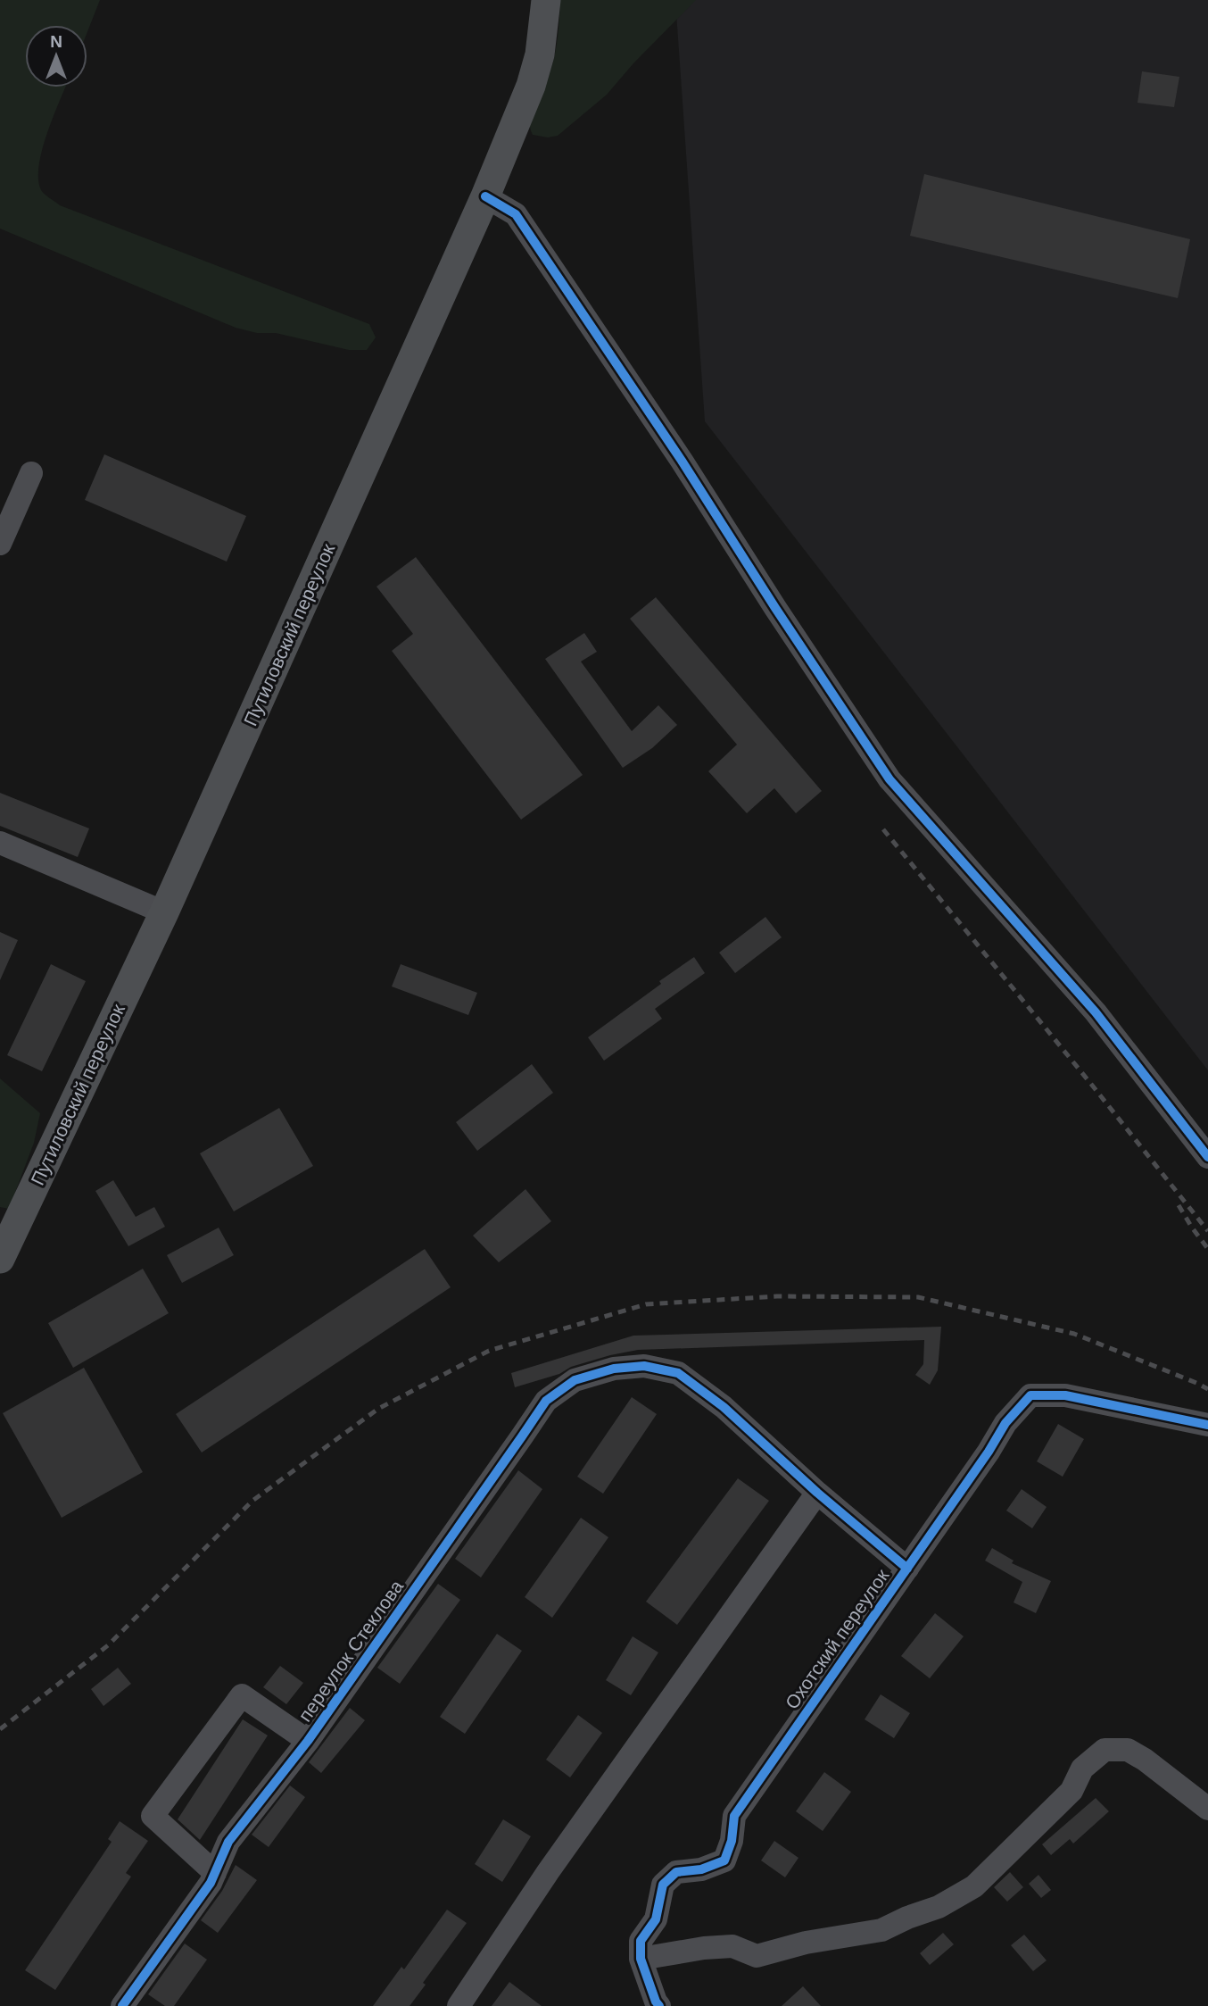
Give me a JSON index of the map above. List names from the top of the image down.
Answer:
{
  "streets": {
    "main road": ["Путиловский переулок"],
    "street": ["Охотский переулок", "переулок Стеклова"]
  },
  "crossings": [
    ["Охотский переулок", "переулок Стеклова"]
  ],
  "north": "top"
}
